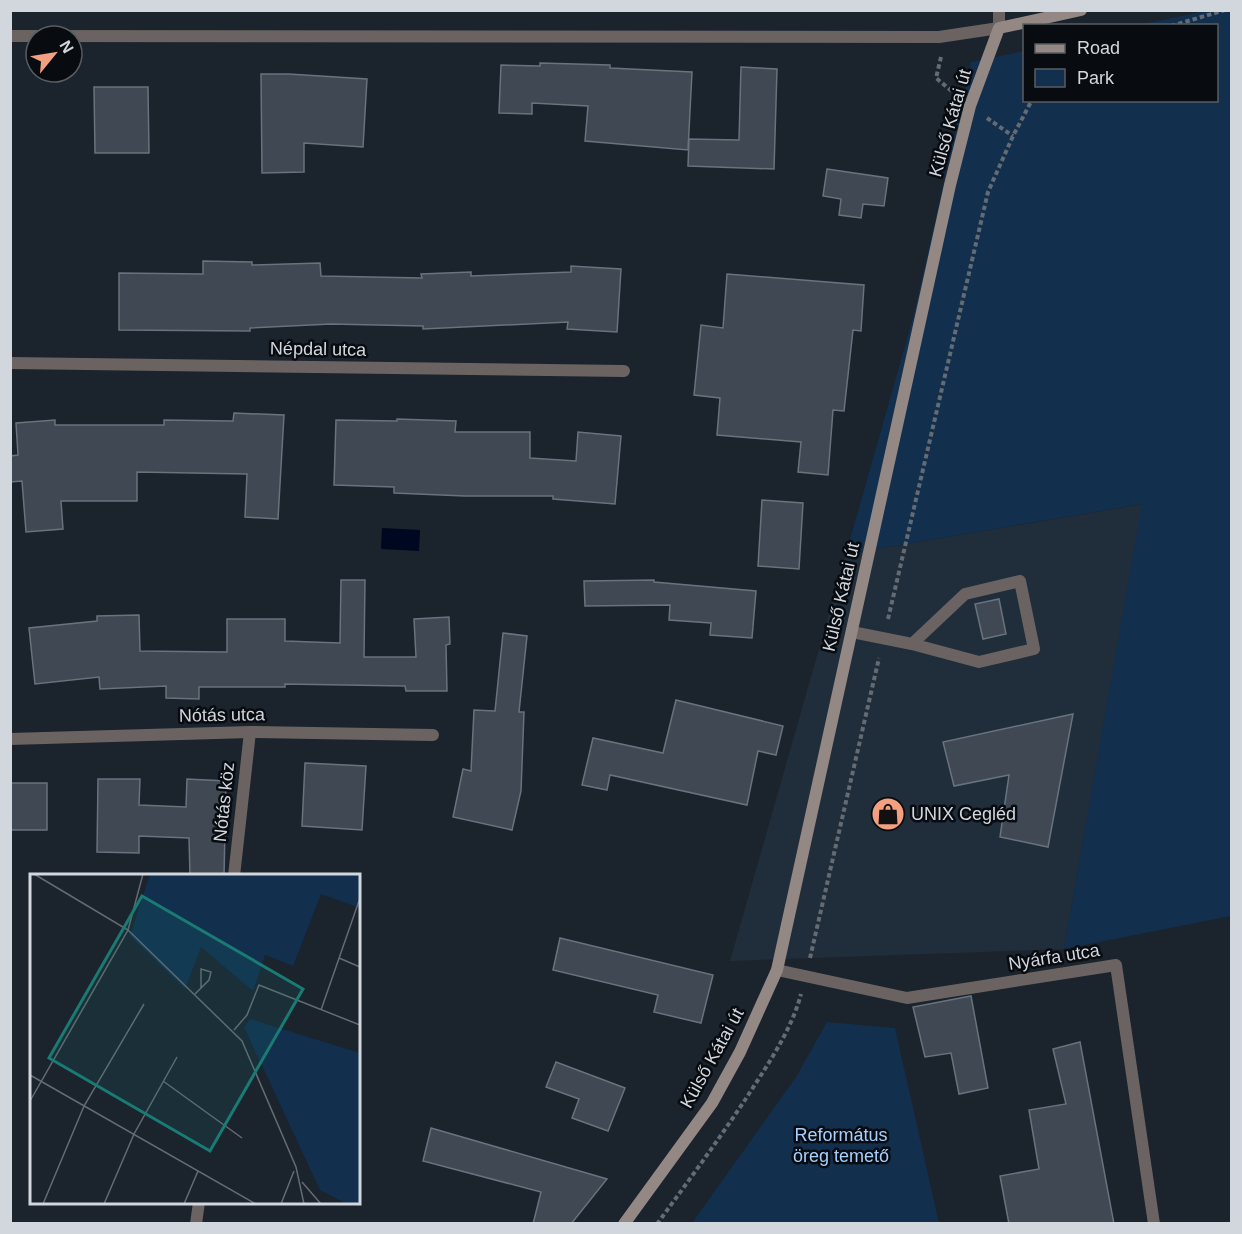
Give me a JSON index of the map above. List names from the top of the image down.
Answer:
{
  "streets": {
    "main road": ["Külső Kátai út"],
    "street": [
      "Népdal utca",
      "Nótás utca",
      "Nótás köz",
      "Nyárfa utca"
    ]
  },
  "crossings": [
    ["Külső Kátai út", "Nyárfa utca"],
    ["Nótás utca", "Nótás köz"]
  ],
  "parks": ["Református öreg temető"],
  "places": {
    "shop": ["UNIX Cegléd"]
  },
  "legend": ["Road", "Park"],
  "north": "top right"
}
